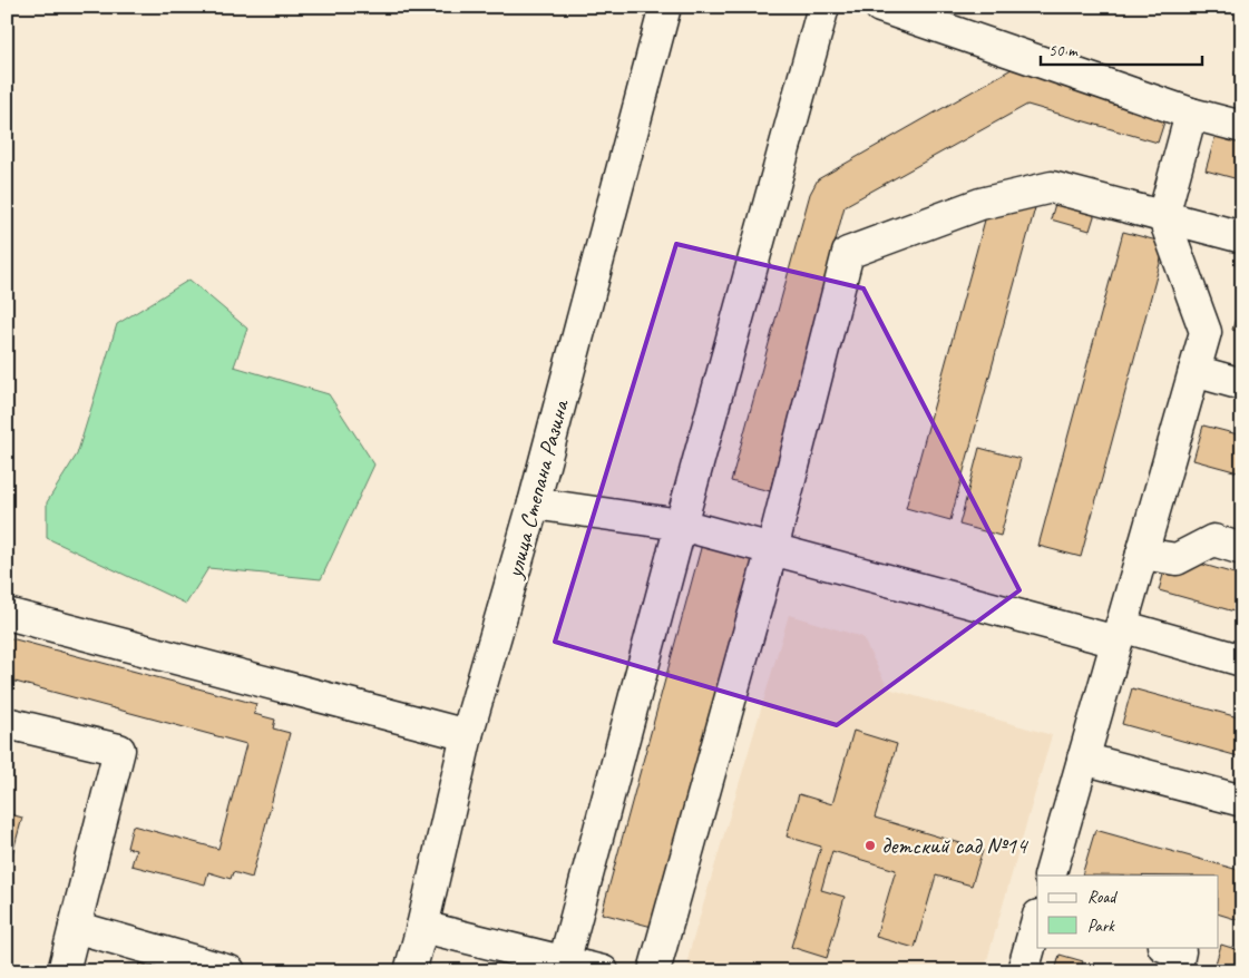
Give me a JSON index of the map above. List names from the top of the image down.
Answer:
{
  "streets": {
    "street": ["улица Степана Разина"]
  },
  "places": ["детский сад №14"],
  "legend": ["Road", "Park"],
  "scale_bar": "50 m"
}
